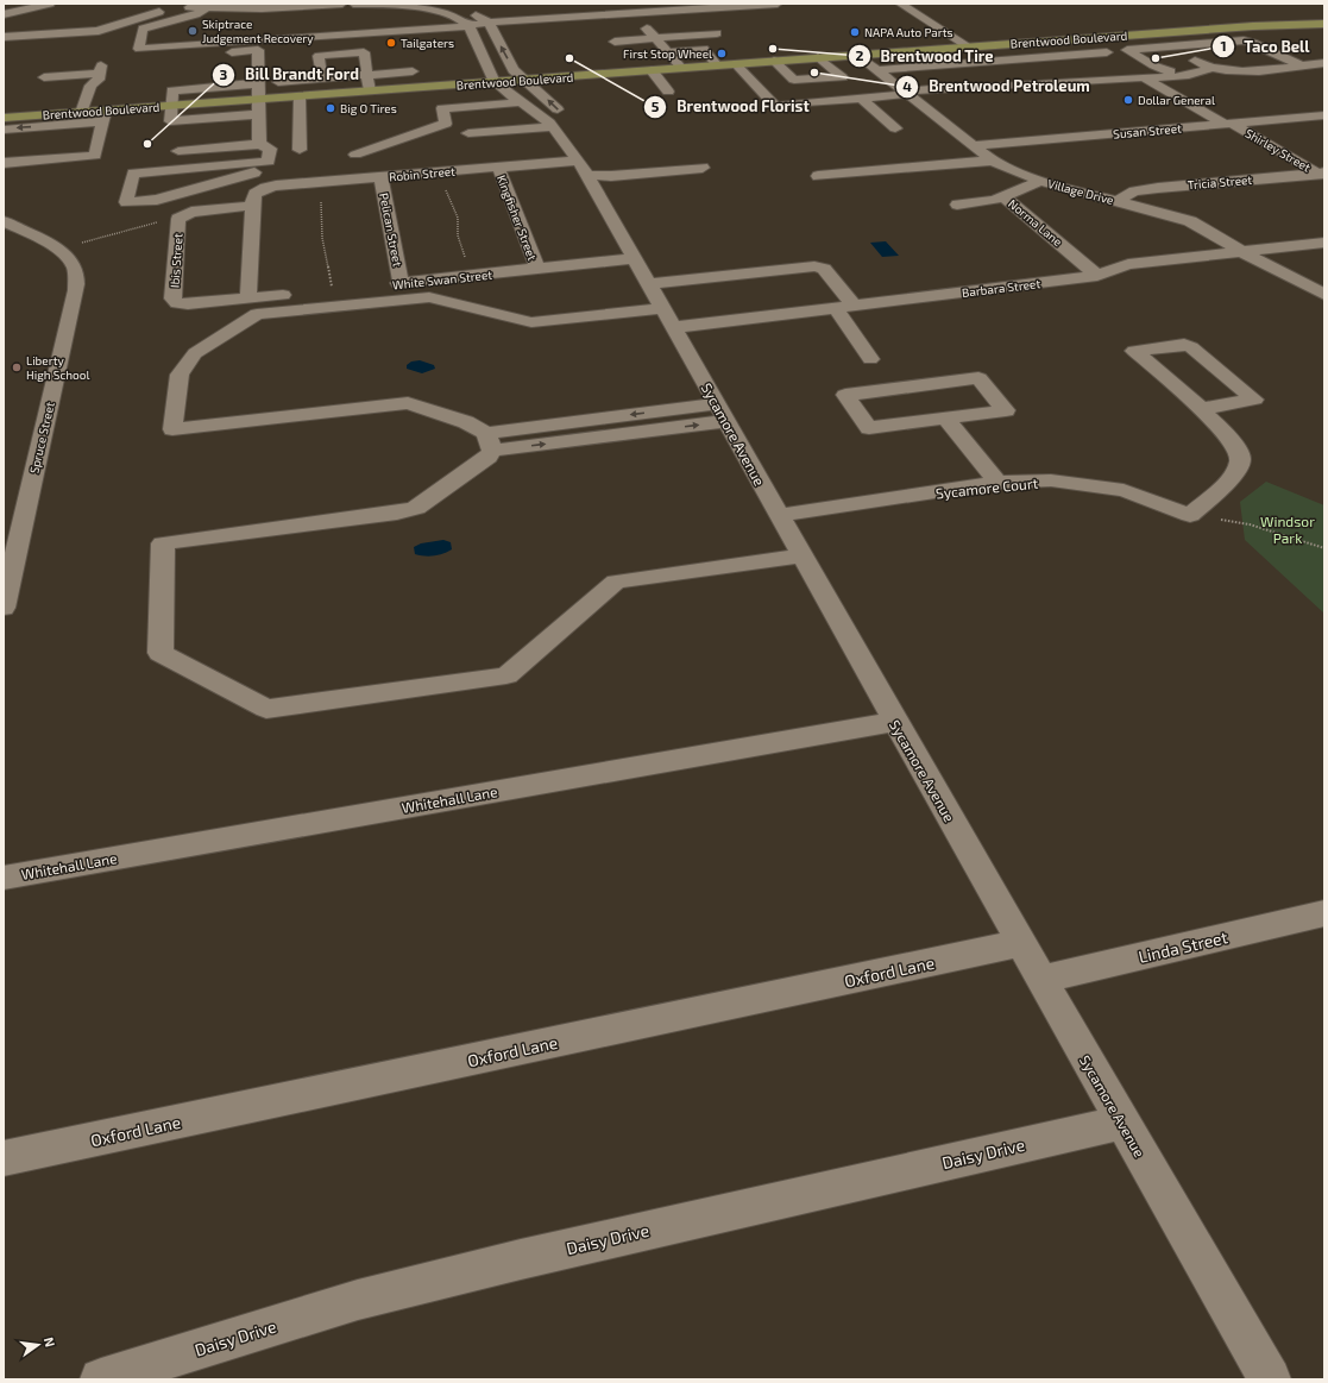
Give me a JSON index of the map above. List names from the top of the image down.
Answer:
{
  "streets": {
    "main road": ["Brentwood Boulevard"],
    "street": [
      "Susan Street",
      "Shirley Street",
      "Robin Street",
      "Tricia Street",
      "Village Drive",
      "Kingfisher Street",
      "Norma Lane",
      "Pelican Street",
      "Ibis Street",
      "White Swan Street",
      "Barbara Street",
      "Sycamore Avenue",
      "Spruce Street",
      "Sycamore Court",
      "Whitehall Lane",
      "Linda Street",
      "Oxford Lane",
      "Daisy Drive"
    ]
  },
  "crossings": [
    ["Brentwood Boulevard", "Village Drive"],
    ["Brentwood Boulevard", "Sycamore Avenue"],
    ["Susan Street", "Shirley Street"],
    ["Susan Street", "Village Drive"],
    ["Shirley Street", "Tricia Street"],
    ["Robin Street", "Kingfisher Street"],
    ["Robin Street", "Pelican Street"],
    ["Robin Street", "Ibis Street"],
    ["Robin Street", "Sycamore Avenue"],
    ["Tricia Street", "Village Drive"],
    ["Village Drive", "Norma Lane"],
    ["Village Drive", "Barbara Street"],
    ["Kingfisher Street", "White Swan Street"],
    ["Norma Lane", "Barbara Street"],
    ["Pelican Street", "White Swan Street"],
    ["White Swan Street", "Sycamore Avenue"],
    ["Barbara Street", "Sycamore Avenue"],
    ["Sycamore Avenue", "Sycamore Court"],
    ["Sycamore Avenue", "Whitehall Lane"],
    ["Sycamore Avenue", "Linda Street"],
    ["Sycamore Avenue", "Oxford Lane"],
    ["Sycamore Avenue", "Daisy Drive"]
  ],
  "parks": ["Windsor Park"],
  "places": [
    "Skiptrace Judgement Recovery",
    "NAPA Auto Parts",
    "Tailgaters",
    "Brentwood Tire",
    "First Stop Wheel",
    "Brentwood Florist",
    "Taco Bell",
    "Brentwood Petroleum",
    "Dollar General",
    "Big O Tires",
    "Bill Brandt Ford",
    "Liberty High School"
  ],
  "north": "right"
}
